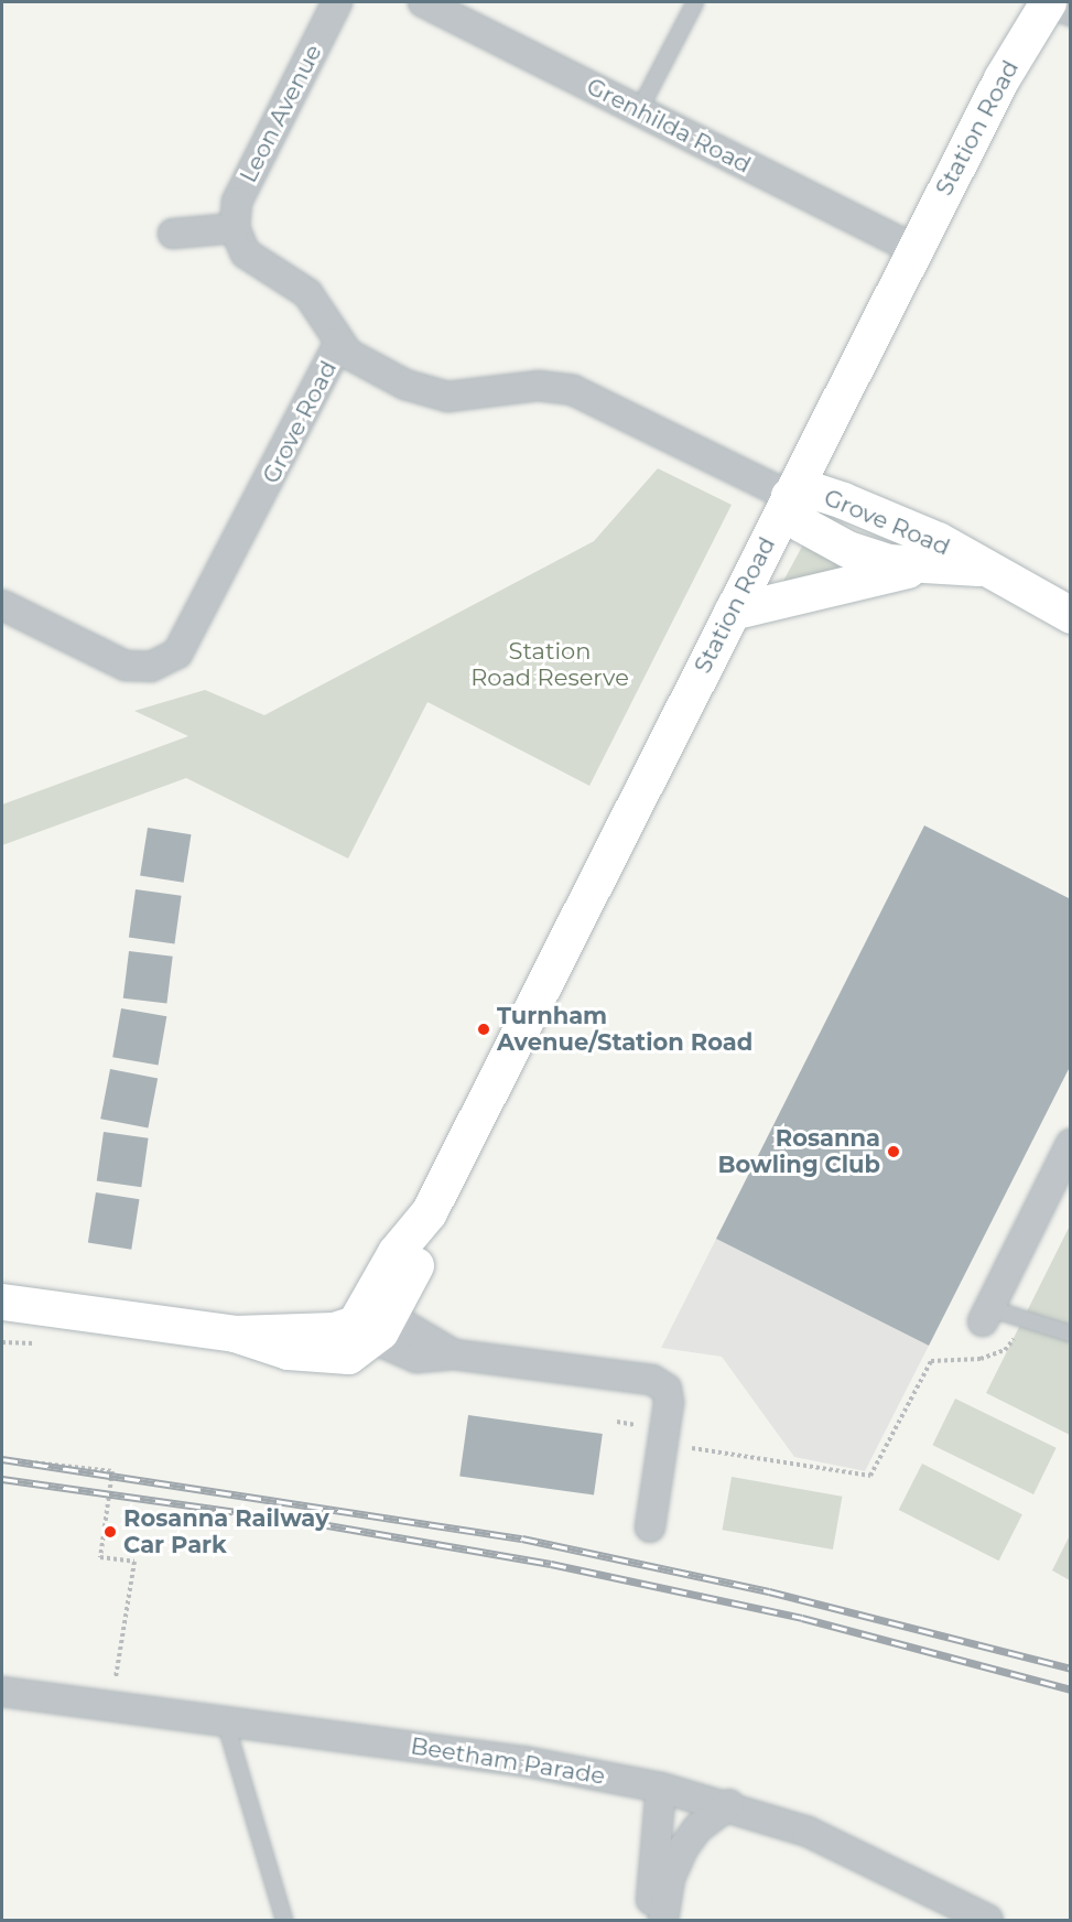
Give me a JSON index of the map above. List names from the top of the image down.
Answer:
{
  "streets": {
    "street": [
      "Leon Avenue",
      "Grenhilda Road",
      "Station Road",
      "Grove Road",
      "Beetham Parade"
    ]
  },
  "crossings": [
    ["Grenhilda Road", "Station Road"],
    ["Station Road", "Grove Road"]
  ],
  "parks": ["Station Road Reserve"],
  "places": ["Turnham Avenue/Station Road", "Rosanna Bowling Club", "Rosanna Railway Car Park"]
}
